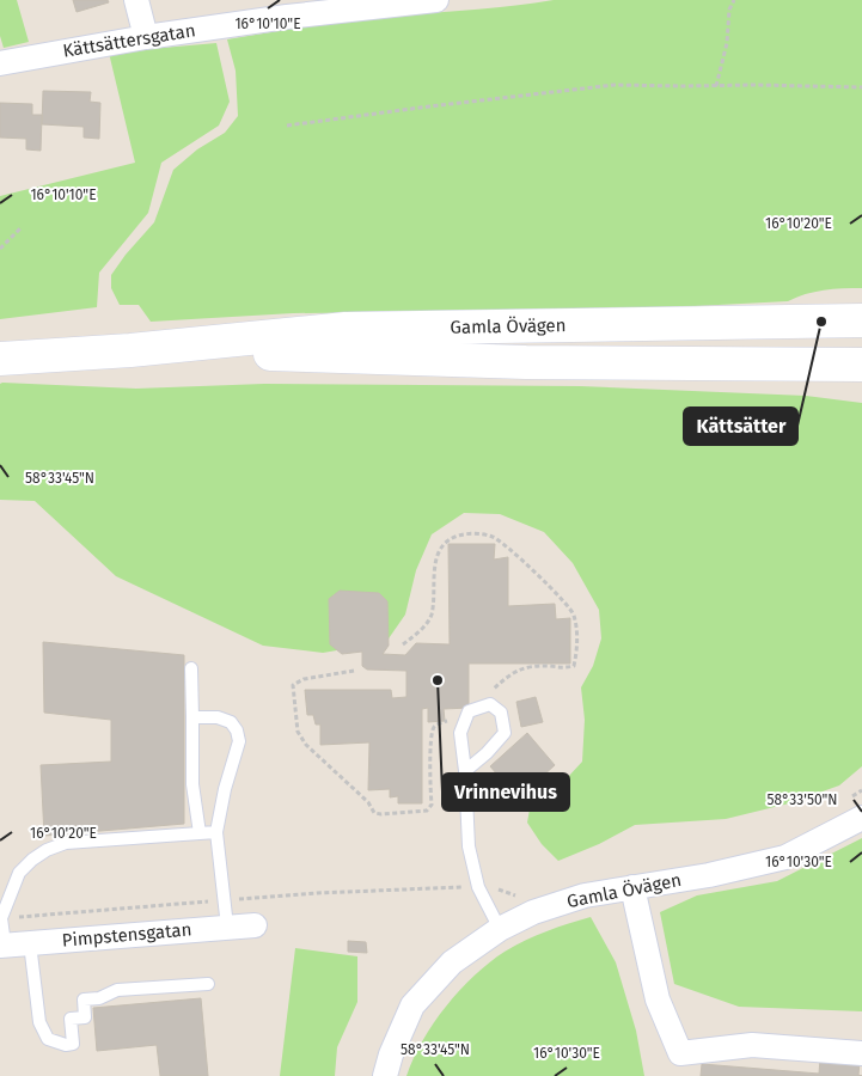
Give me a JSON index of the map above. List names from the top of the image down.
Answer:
{
  "streets": {
    "main road": ["Gamla Övägen"],
    "street": ["Kättsättersgatan", "Pimpstensgatan"]
  },
  "places": ["Kättsätter", "Vrinnevihus"],
  "coordinates": [
    "16°10'10\"E",
    "16°10'20\"E",
    "58°33'45\"N",
    "58°33'50\"N",
    "16°10'30\"E"
  ]
}
